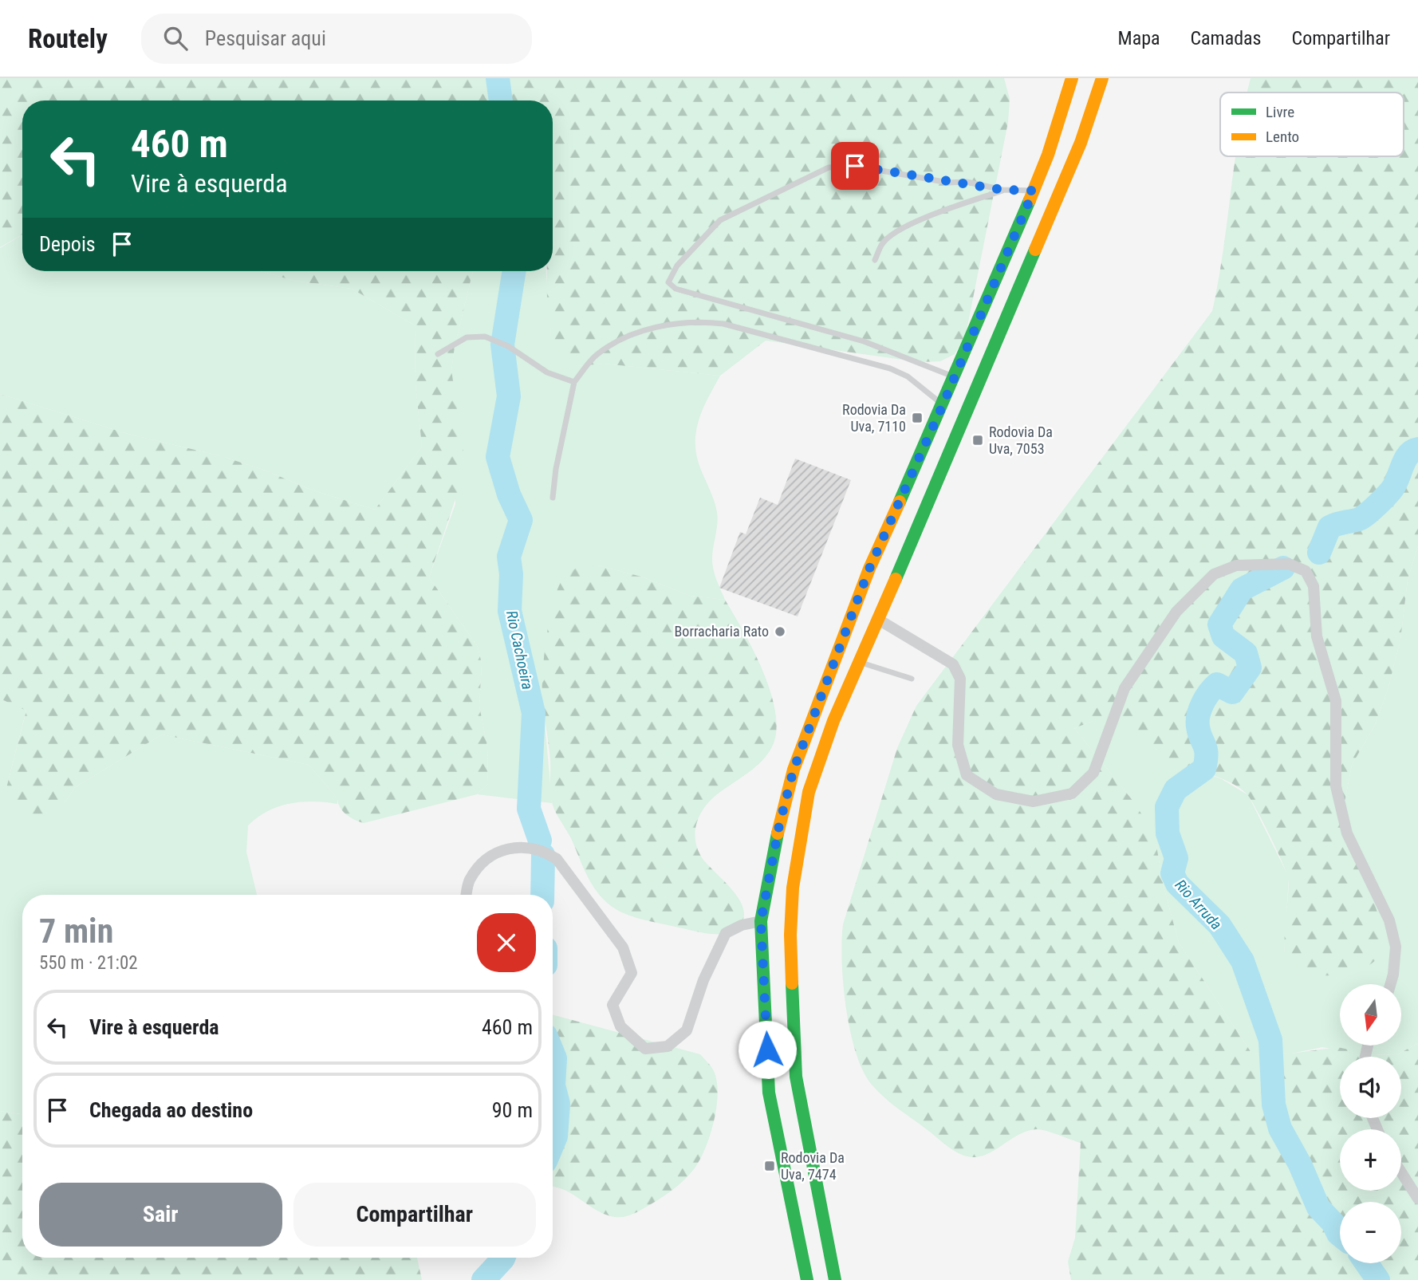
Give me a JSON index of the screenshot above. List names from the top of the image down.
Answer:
{
  "water": ["Rio Cachoeira", "Rio Arruda"],
  "places": {
    "transit": ["Rodovia Da Uva, 7110", "Rodovia Da Uva, 7053", "Rodovia Da Uva, 7474"],
    "other": ["Borracharia Rato"]
  },
  "legend": ["Livre", "Lento"],
  "north": "bottom",
  "page": {
    "header": "Routely",
    "search": "Pesquisar aqui",
    "nav": ["Mapa", "Camadas", "Compartilhar"],
    "turn": ["460 m", "Vire à esquerda"],
    "then": "Depois",
    "heading": ["7 min", "550 m · 21:02"],
    "map_buttons": ["+", "−"],
    "list": [
      {
        "name": "Vire à esquerda",
        "value": "460 m"
      },
      {
        "name": "Chegada ao destino",
        "value": "90 m"
      }
    ],
    "buttons": ["Sair", "Compartilhar"]
  }
}
